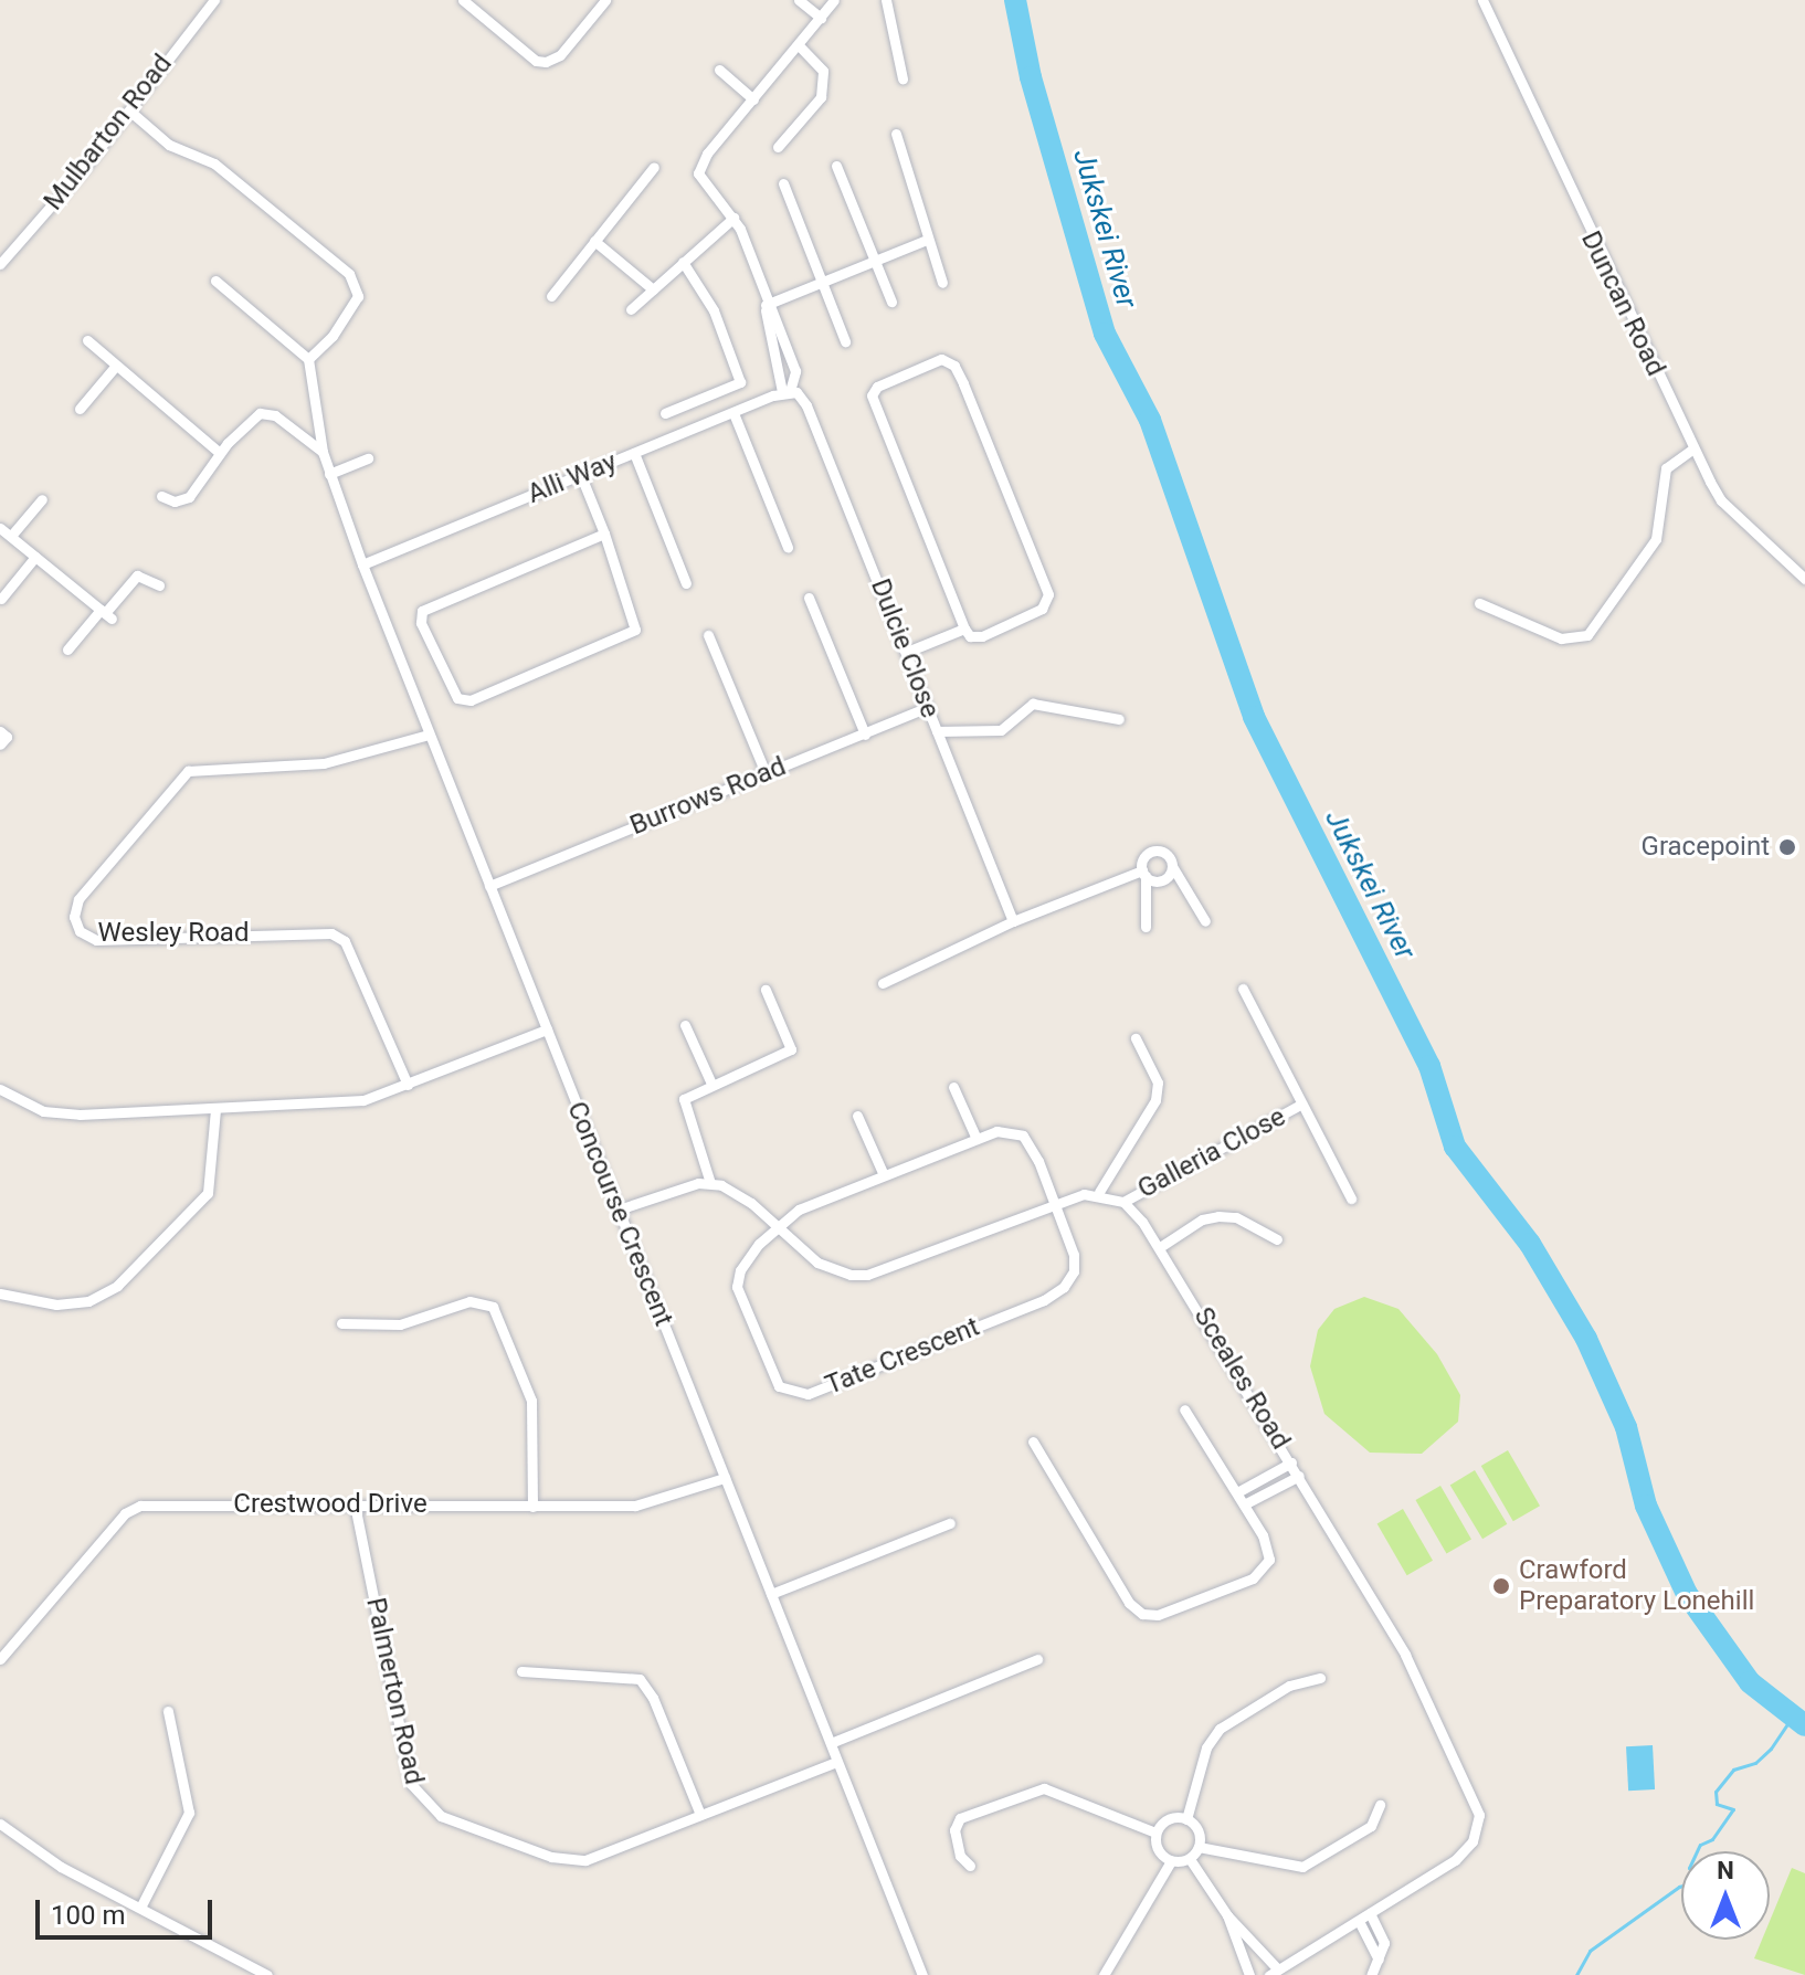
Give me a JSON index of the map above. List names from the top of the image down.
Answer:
{
  "streets": {
    "street": [
      "Mulbarton Road",
      "Duncan Road",
      "Alli Way",
      "Dulcie Close",
      "Burrows Road",
      "Wesley Road",
      "Galleria Close",
      "Concourse Crescent",
      "Tate Crescent",
      "Sceales Road",
      "Crestwood Drive",
      "Palmerton Road"
    ]
  },
  "crossings": [
    ["Alli Way", "Dulcie Close"],
    ["Alli Way", "Concourse Crescent"],
    ["Dulcie Close", "Burrows Road"],
    ["Burrows Road", "Concourse Crescent"],
    ["Wesley Road", "Concourse Crescent"],
    ["Galleria Close", "Sceales Road"],
    ["Concourse Crescent", "Crestwood Drive"],
    ["Concourse Crescent", "Palmerton Road"],
    ["Crestwood Drive", "Palmerton Road"]
  ],
  "water": ["Jukskei River"],
  "places": ["Gracepoint", "Crawford Preparatory Lonehill"],
  "scale_bar": "100 m",
  "north": "top"
}
